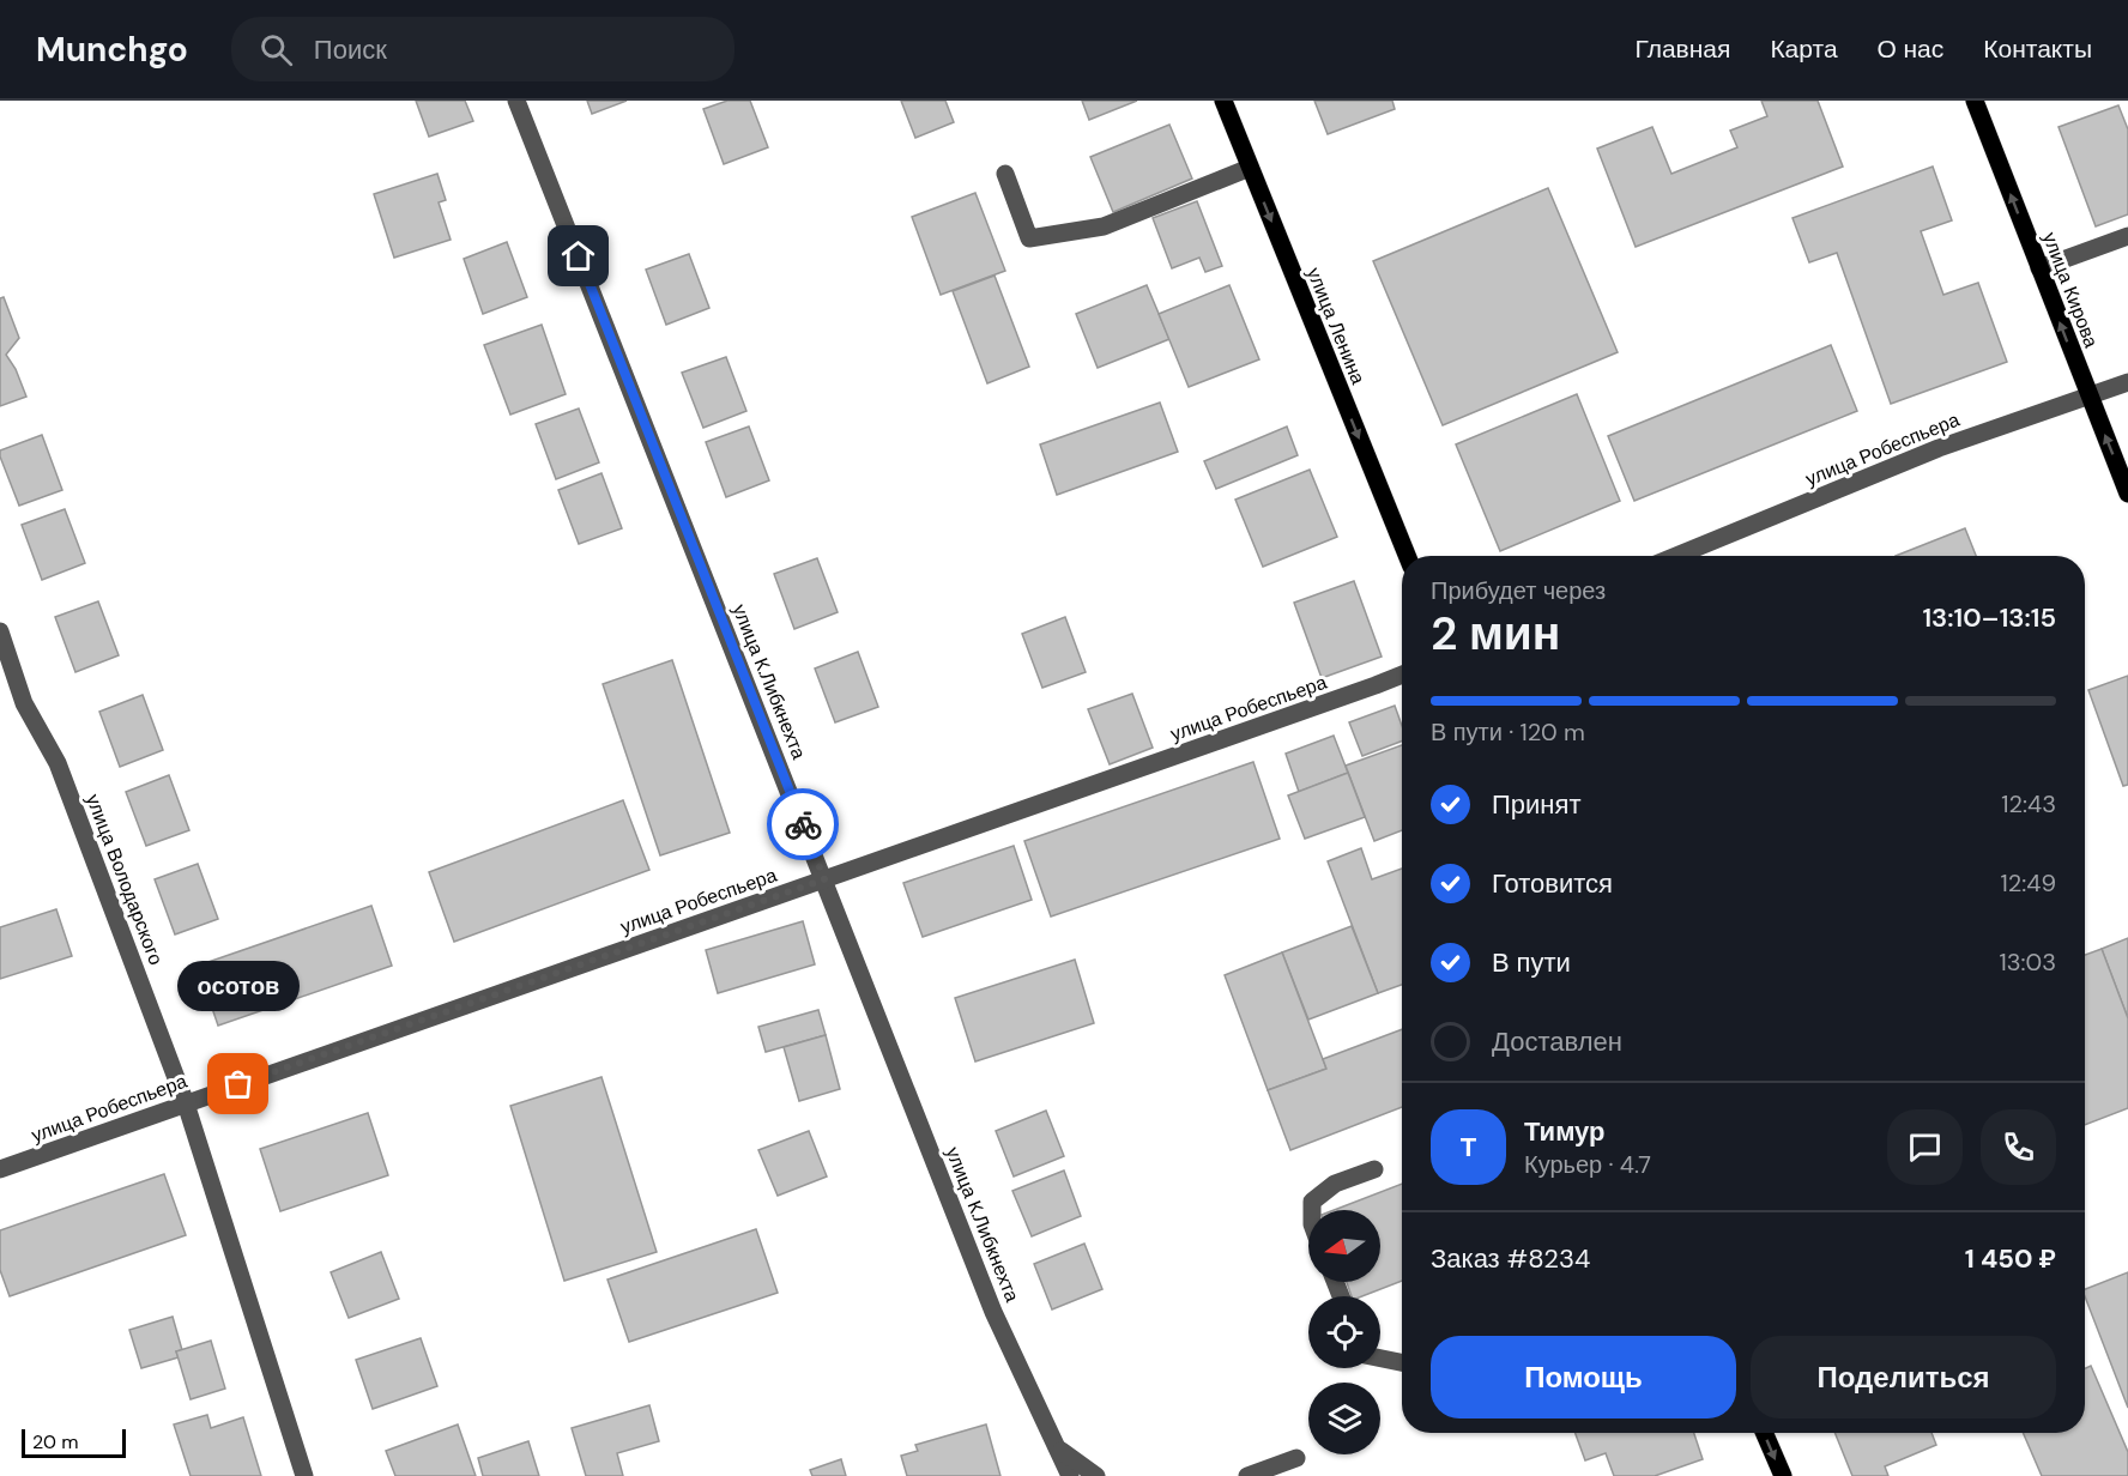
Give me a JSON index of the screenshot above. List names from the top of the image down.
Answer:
{
  "streets": {
    "main road": ["улица Кирова", "улица Ленина"],
    "street": ["улица Робеспьера", "улица К.Либкнехта", "улица Володарского"]
  },
  "crossings": [
    ["улица Кирова", "улица Робеспьера"],
    ["улица Робеспьера", "улица К.Либкнехта"],
    ["улица Робеспьера", "улица Володарского"]
  ],
  "one_way": ["улица Кирова", "улица Ленина"],
  "places": ["осотов"],
  "scale_bar": "20 m",
  "north": "left",
  "page": {
    "header": "Munchgo",
    "search": "Поиск",
    "nav": [
      "Главная",
      "Карта",
      "О нас",
      "Контакты"
    ],
    "heading": ["2 мин", "Прибудет через", "13:10–13:15"],
    "panel": [
      "Тимур",
      "Курьер · 4.7",
      "Заказ #8234",
      "1 450 ₽"
    ],
    "bar": "В пути · 120 m",
    "list": [
      ["Принят", "12:43"],
      ["Готовится", "12:49"],
      ["В пути", "13:03"],
      "Доставлен"
    ],
    "bubble": "осотов",
    "round": "Т",
    "buttons": ["Помощь", "Поделиться"],
    "scale": "20 m"
  }
}
